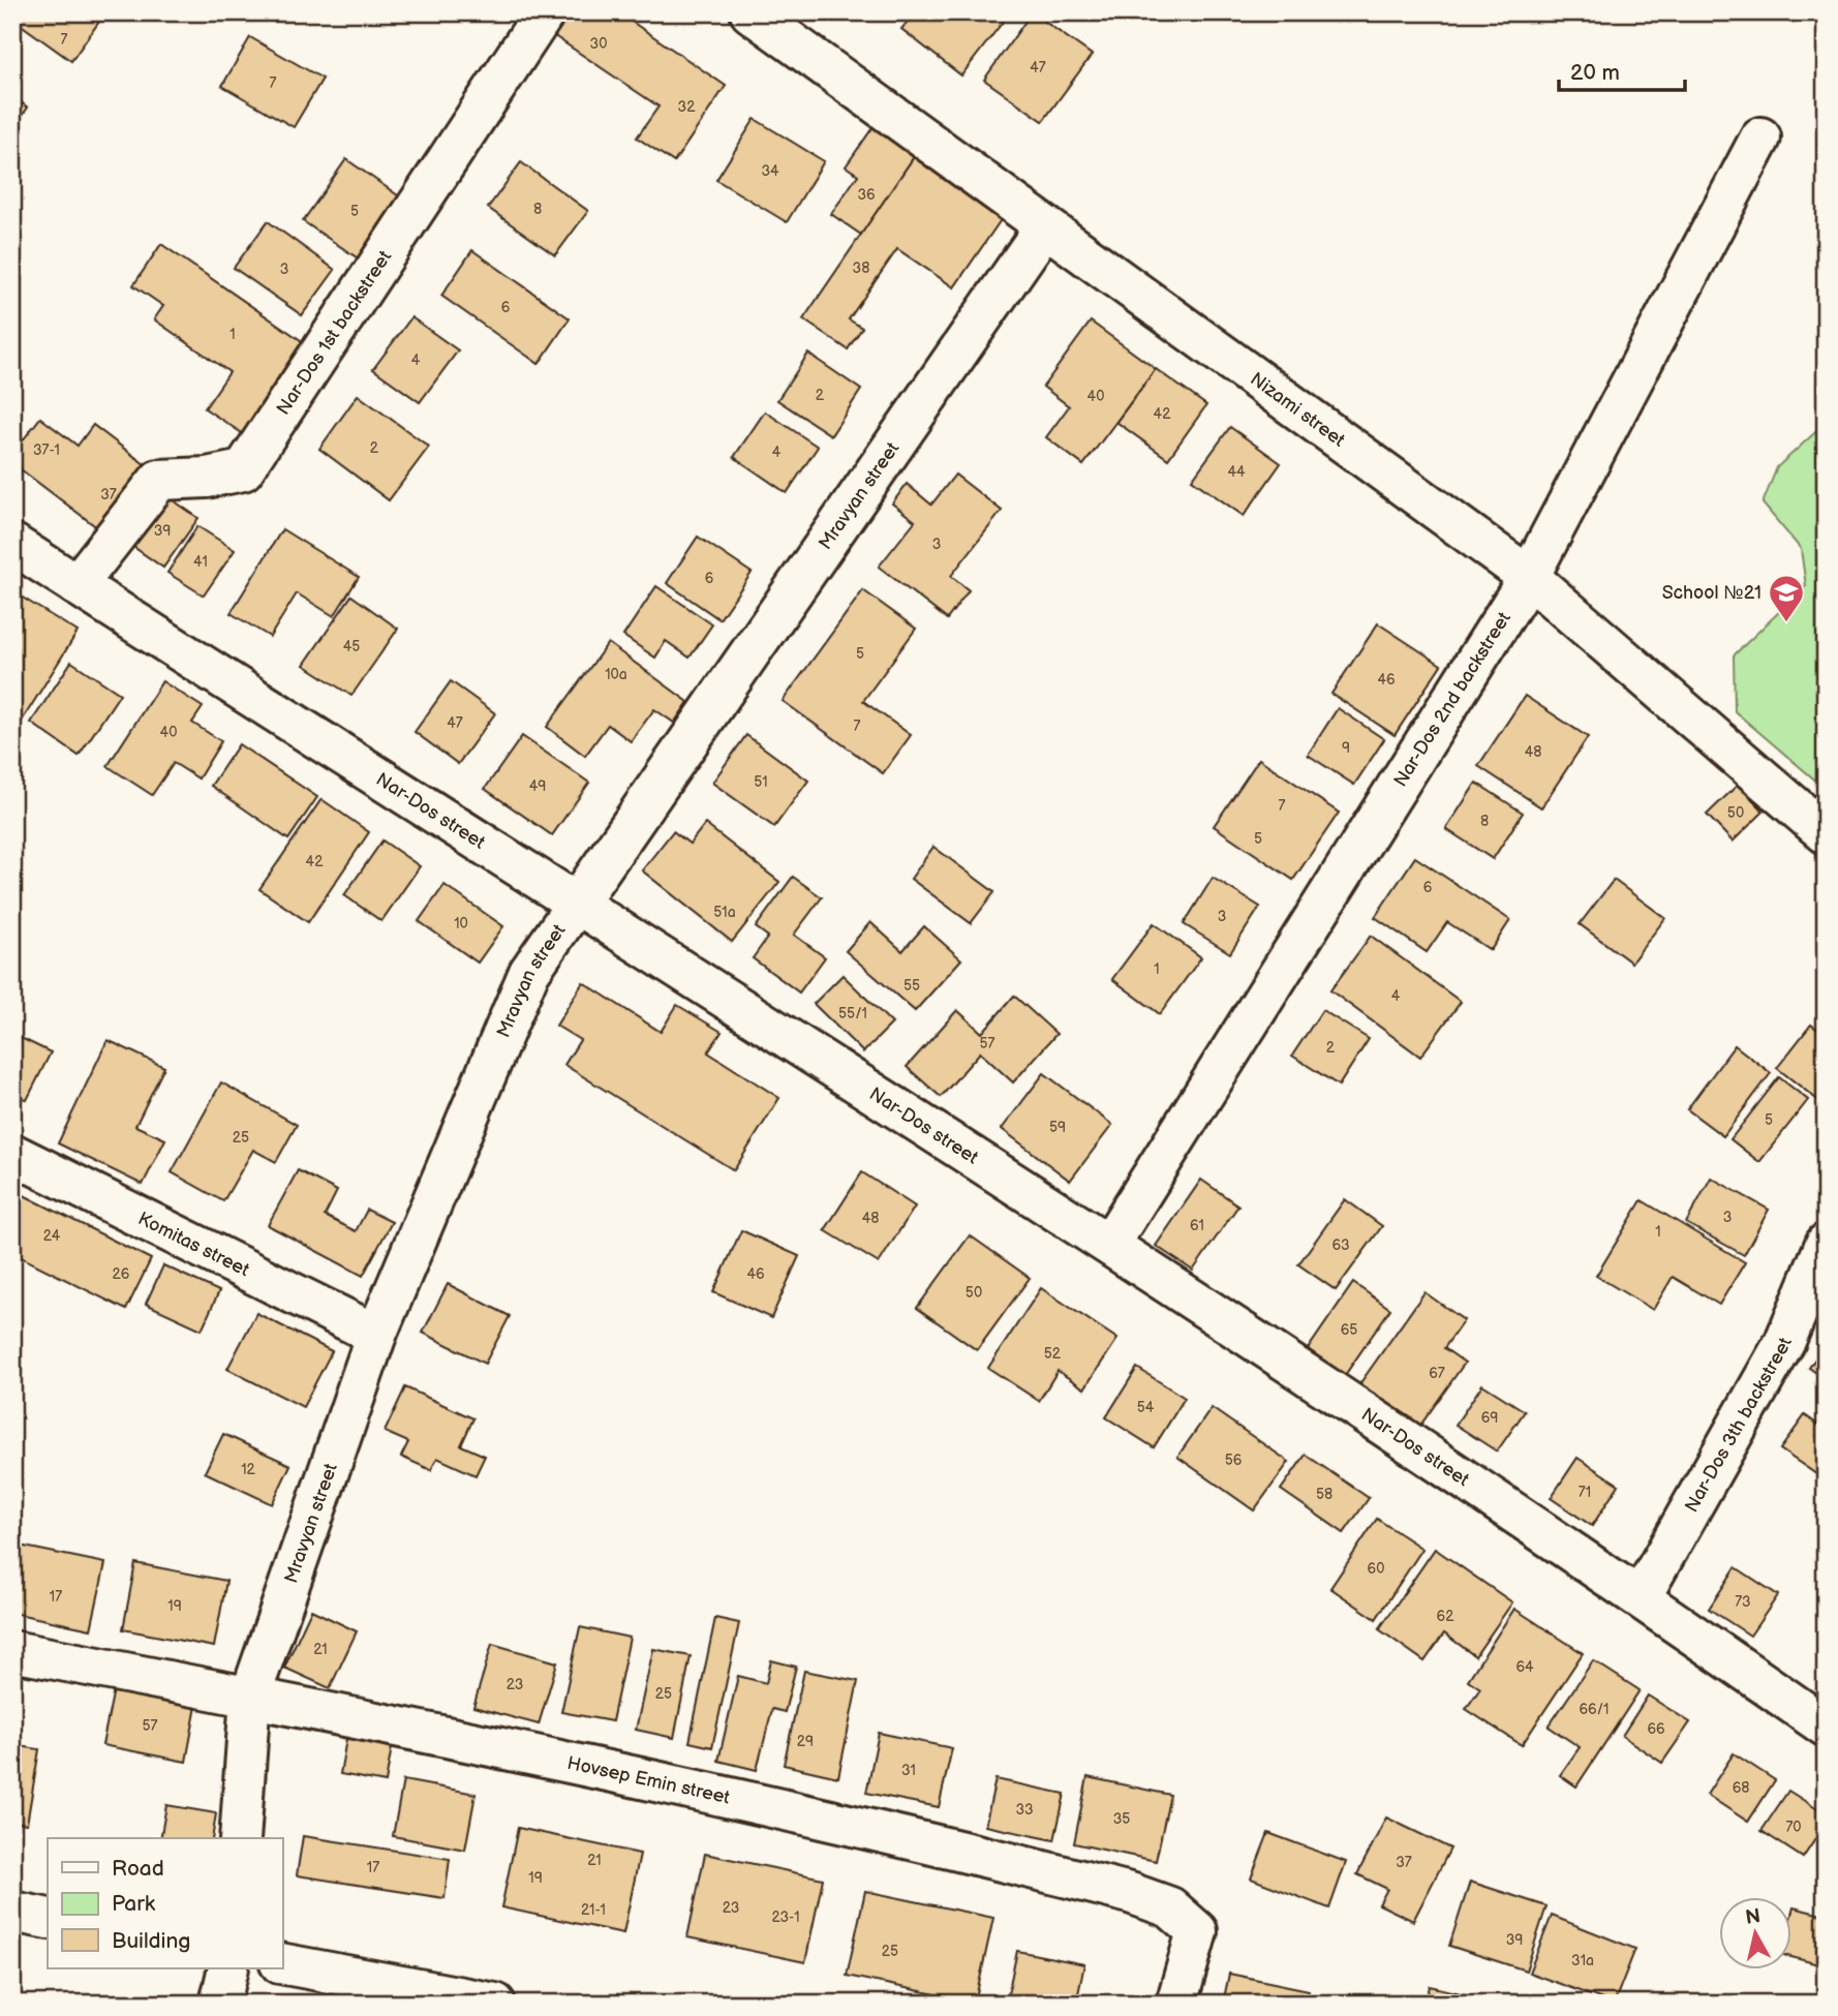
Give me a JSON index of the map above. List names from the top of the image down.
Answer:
{
  "streets": {
    "street": [
      "Nar-Dos 1st backstreet",
      "Nizami street",
      "Mravyan street",
      "Nar-Dos 2nd backstreet",
      "Nar-Dos street",
      "Komitas street",
      "Nar-Dos 3th backstreet",
      "Hovsep Emin street"
    ]
  },
  "crossings": [
    ["Nar-Dos 1st backstreet", "Nar-Dos street"],
    ["Nizami street", "Mravyan street"],
    ["Nizami street", "Nar-Dos 2nd backstreet"],
    ["Mravyan street", "Nar-Dos street"],
    ["Mravyan street", "Komitas street"],
    ["Mravyan street", "Hovsep Emin street"],
    ["Nar-Dos 2nd backstreet", "Nar-Dos street"],
    ["Nar-Dos street", "Nar-Dos 3th backstreet"]
  ],
  "places": {
    "school or university": ["School №21"]
  },
  "house_numbers": [
    "7",
    "30",
    "47",
    "7",
    "32",
    "34",
    "36",
    "8",
    "5",
    "38",
    "3",
    "6",
    "1",
    "4",
    "2",
    "40",
    "42",
    "2",
    "37-1",
    "4",
    "44",
    "37",
    "39",
    "3",
    "41",
    "6",
    "45",
    "5",
    "10a",
    "46",
    "47",
    "7",
    "40",
    "9",
    "48",
    "51",
    "49",
    "7",
    "50",
    "8",
    "5",
    "42",
    "6",
    "51a",
    "3",
    "10",
    "1",
    "55",
    "4",
    "55/1",
    "57",
    "2",
    "5",
    "59",
    "25",
    "3",
    "48",
    "61",
    "1",
    "24",
    "63",
    "26",
    "46",
    "50",
    "65",
    "52",
    "67",
    "54",
    "69",
    "56",
    "12",
    "71",
    "58",
    "60",
    "17",
    "73",
    "19",
    "62",
    "21",
    "64",
    "23",
    "25",
    "66/1",
    "57",
    "66",
    "29",
    "31",
    "68",
    "33",
    "35",
    "70",
    "21",
    "37",
    "17",
    "19",
    "23",
    "21-1",
    "23-1",
    "39",
    "25",
    "31a"
  ],
  "legend": ["Road", "Park", "Building"],
  "scale_bar": "20 m",
  "north": "top"
}
